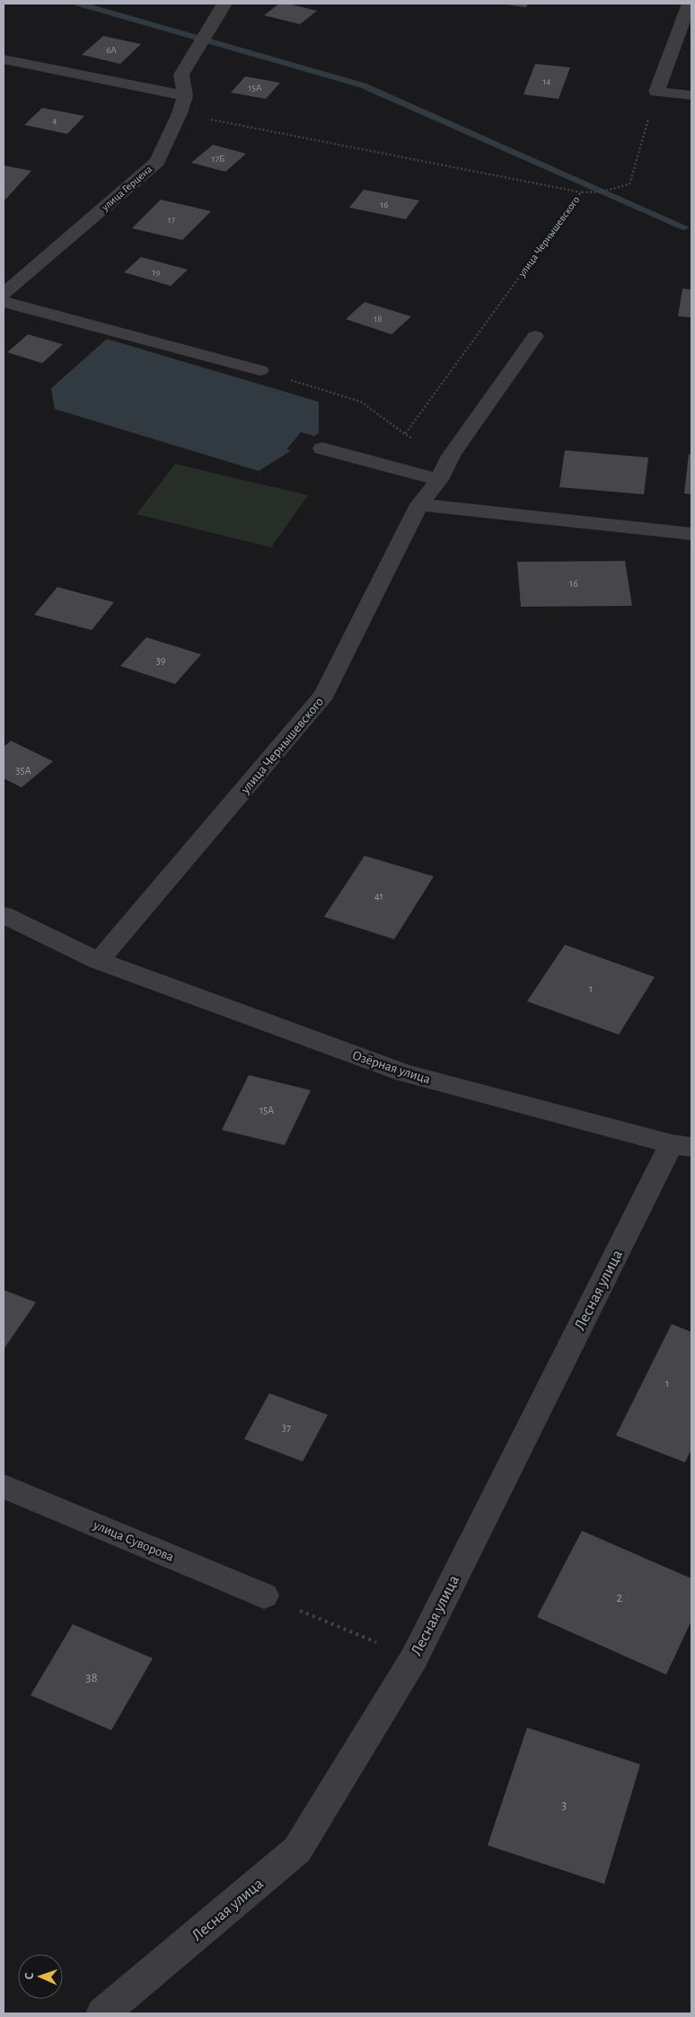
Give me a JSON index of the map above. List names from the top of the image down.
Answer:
{
  "streets": {
    "street": [
      "улица Герцена",
      "улица Чернышевского",
      "Озёрная улица",
      "Лесная улица",
      "улица Суворова"
    ]
  },
  "crossings": [
    ["улица Чернышевского", "Озёрная улица"],
    ["Озёрная улица", "Лесная улица"]
  ],
  "house_numbers": [
    "6А",
    "14",
    "15А",
    "4",
    "17Б",
    "16",
    "17",
    "19",
    "18",
    "16",
    "39",
    "35А",
    "41",
    "1",
    "15А",
    "1",
    "37",
    "2",
    "38",
    "3"
  ],
  "north": "left"
}
